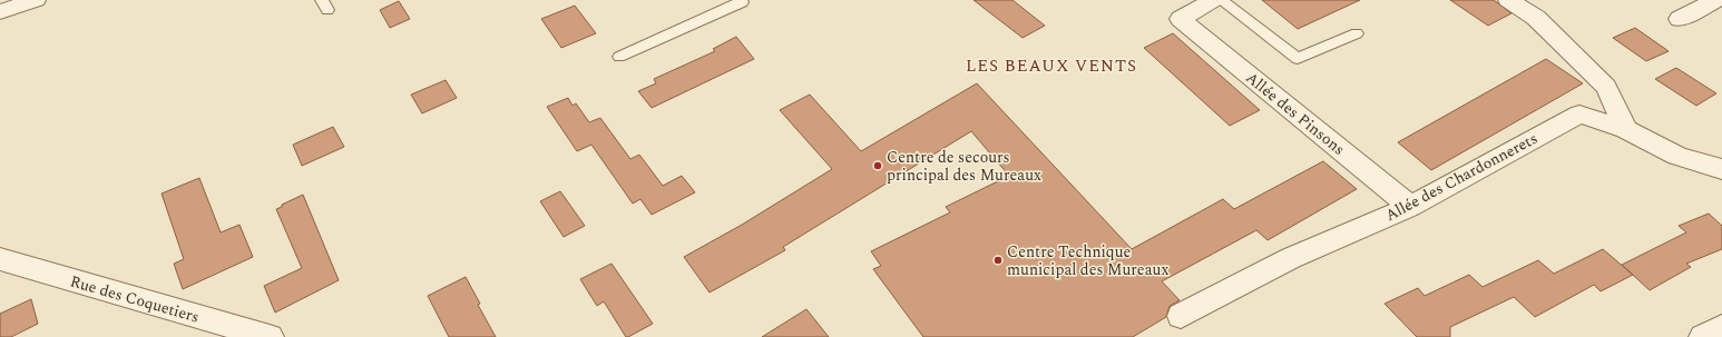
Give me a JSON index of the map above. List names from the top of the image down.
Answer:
{
  "streets": {
    "street": ["Allée des Pinsons", "Allée des Chardonnerets", "Rue des Coquetiers"]
  },
  "crossings": [
    ["Allée des Pinsons", "Allée des Chardonnerets"]
  ],
  "districts": ["LES BEAUX VENTS"],
  "places": ["Centre de secours principal des Mureaux", "Centre Technique municipal des Mureaux"]
}
